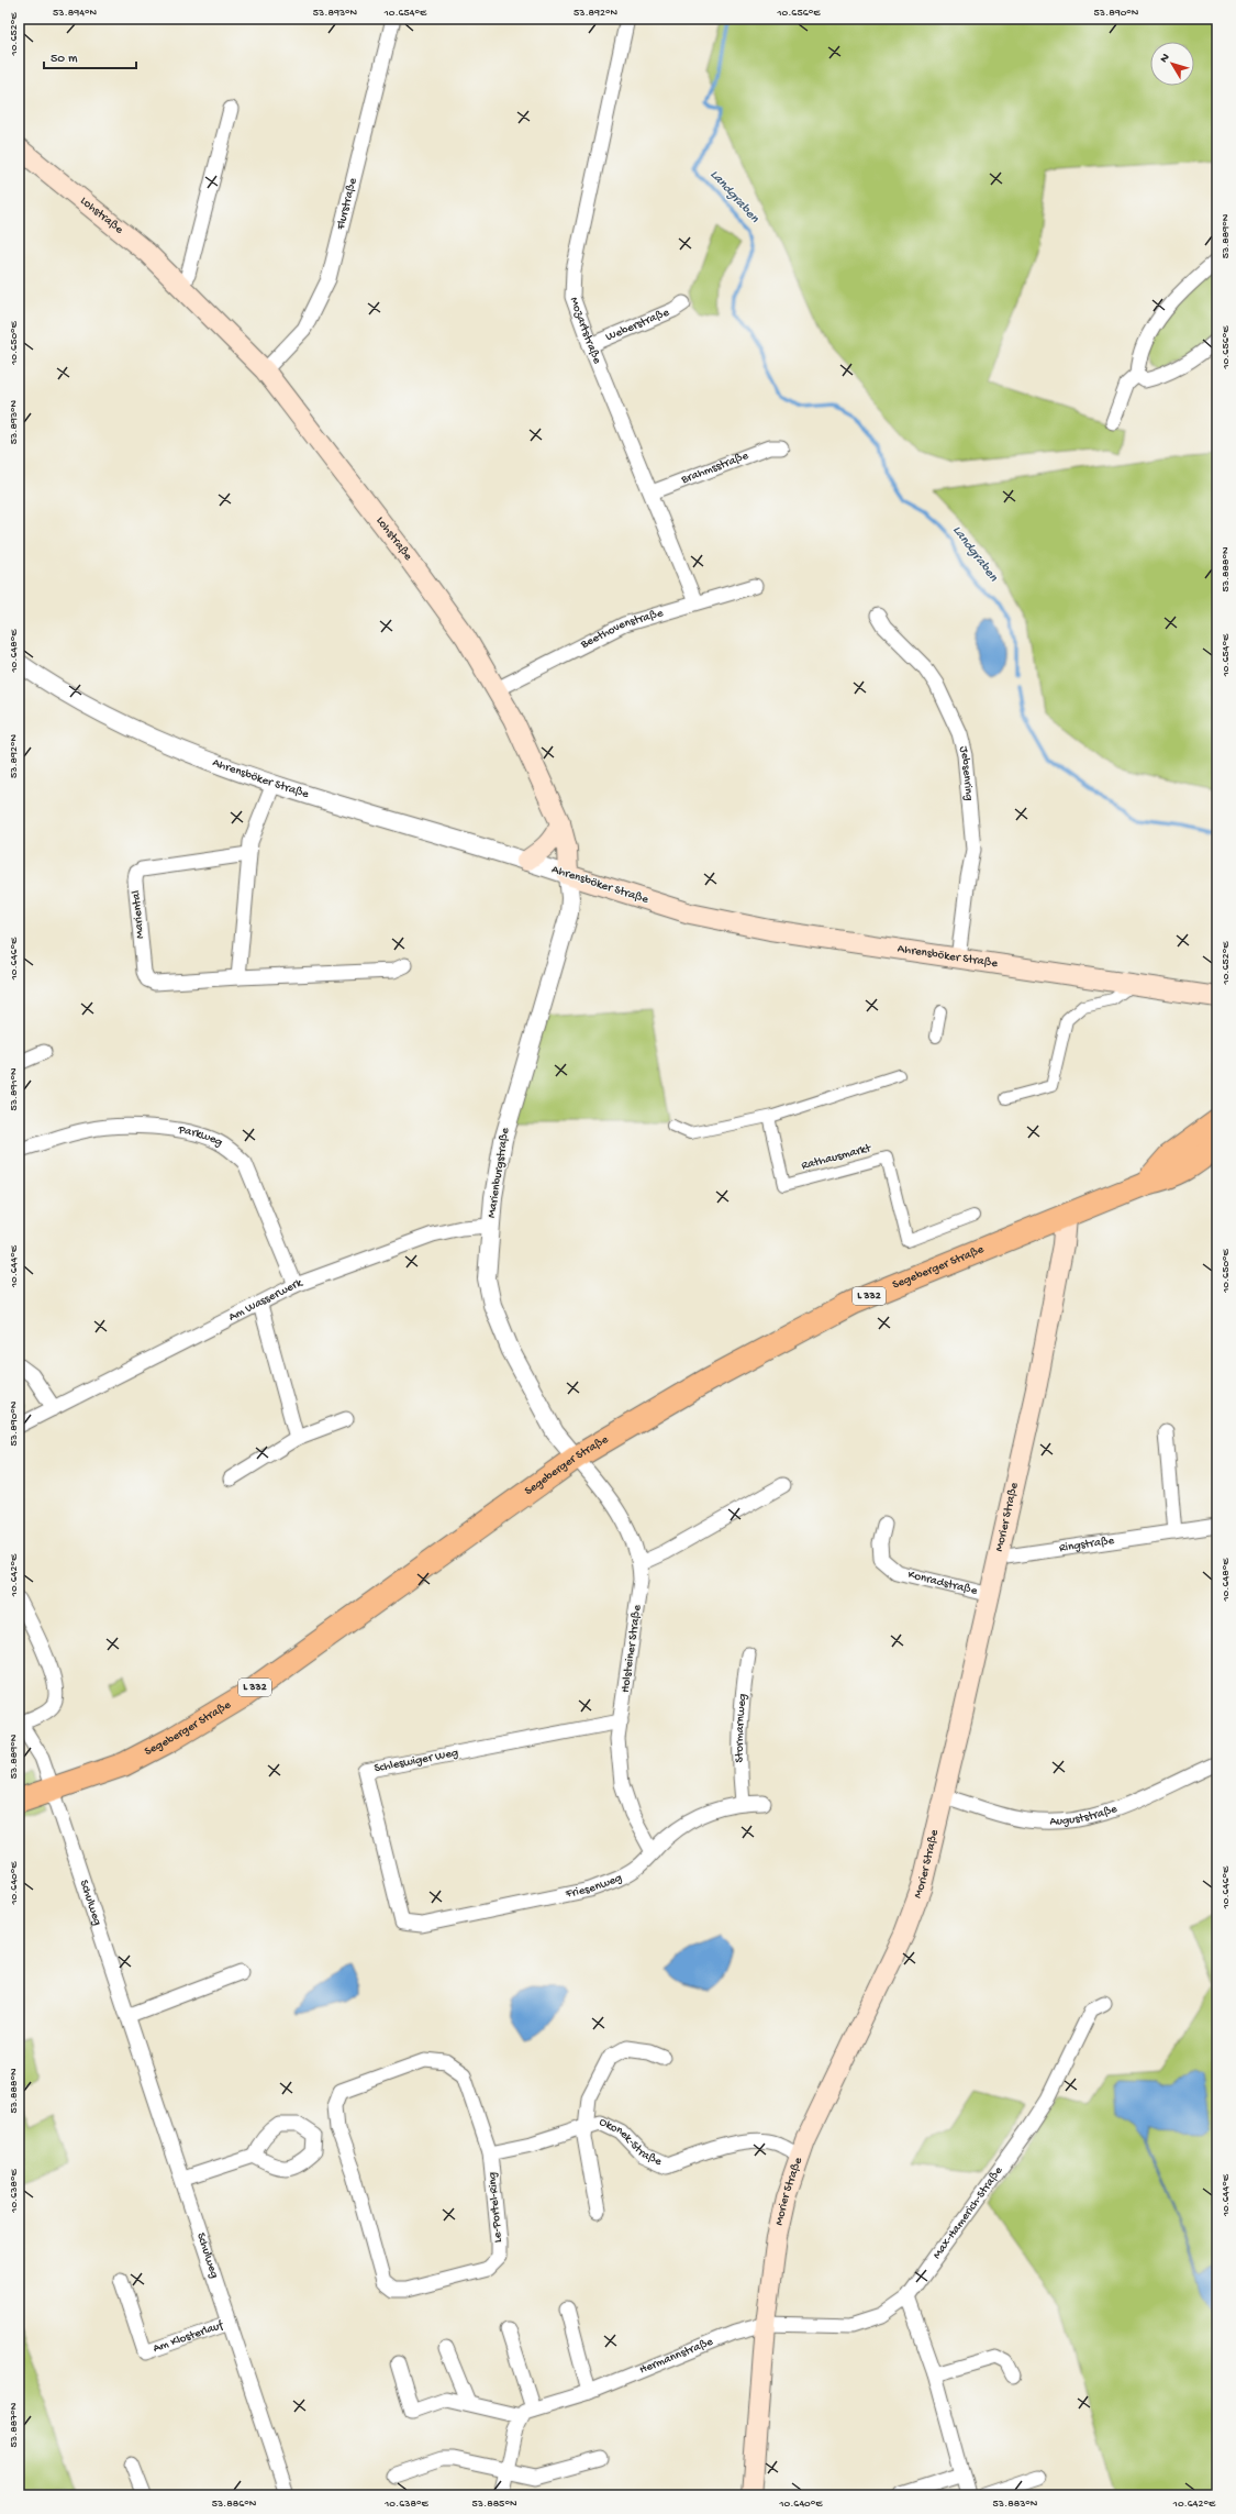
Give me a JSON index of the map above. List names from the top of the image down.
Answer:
{
  "streets": {
    "main road": [
      "Lohstraße",
      "Ahrensböker Straße",
      "Segeberger Straße",
      "L 332",
      "Morier Straße"
    ],
    "street": [
      "Flurstraße",
      "Weberstraße",
      "Mozartstraße",
      "Brahmsstraße",
      "Beethovenstraße",
      "Jebsenring",
      "Mariental",
      "Parkweg",
      "Rathausmarkt",
      "Marienburgstraße",
      "Am Wasserwerk",
      "Ringstraße",
      "Konradstraße",
      "Holsteiner Straße",
      "Stormarnweg",
      "Schleswiger Weg",
      "Auguststraße",
      "Friesenweg",
      "Schulweg",
      "Okonek-Straße",
      "Le-Portel-Ring",
      "Max-Hamerich-Straße",
      "Am Klosterlauf",
      "Hermannstraße"
    ]
  },
  "crossings": [
    ["Flurstraße", "Lohstraße"],
    ["Lohstraße", "Beethovenstraße"],
    ["Lohstraße", "Ahrensböker Straße"],
    ["Lohstraße", "Marienburgstraße"],
    ["Weberstraße", "Mozartstraße"],
    ["Mozartstraße", "Brahmsstraße"],
    ["Mozartstraße", "Beethovenstraße"],
    ["Jebsenring", "Ahrensböker Straße"],
    ["Ahrensböker Straße", "Marienburgstraße"],
    ["Parkweg", "Am Wasserwerk"],
    ["Marienburgstraße", "Segeberger Straße"],
    ["Marienburgstraße", "Am Wasserwerk"],
    ["Marienburgstraße", "Holsteiner Straße"],
    ["Segeberger Straße", "Morier Straße"],
    ["Segeberger Straße", "Holsteiner Straße"],
    ["Segeberger Straße", "Schulweg"],
    ["Morier Straße", "Ringstraße"],
    ["Morier Straße", "Konradstraße"],
    ["Morier Straße", "Auguststraße"],
    ["Morier Straße", "Okonek-Straße"],
    ["Morier Straße", "Max-Hamerich-Straße"],
    ["Morier Straße", "Hermannstraße"],
    ["Holsteiner Straße", "Schleswiger Weg"],
    ["Holsteiner Straße", "Friesenweg"],
    ["Stormarnweg", "Friesenweg"],
    ["Schleswiger Weg", "Friesenweg"],
    ["Schulweg", "Am Klosterlauf"],
    ["Okonek-Straße", "Le-Portel-Ring"],
    ["Max-Hamerich-Straße", "Hermannstraße"]
  ],
  "water": ["Landgraben"],
  "scale_bar": "50 m",
  "north": "top left",
  "coordinates": [
    "53.894°N",
    "53.893°N",
    "10.654°E",
    "53.892°N",
    "10.656°E",
    "53.890°N",
    "10.652°E",
    "53.889°N",
    "10.650°E",
    "53.888°N",
    "10.648°E",
    "10.646°E",
    "53.891°N",
    "10.644°E",
    "10.642°E",
    "10.640°E",
    "10.638°E",
    "53.887°N",
    "53.886°N",
    "53.885°N",
    "53.883°N"
  ]
}
